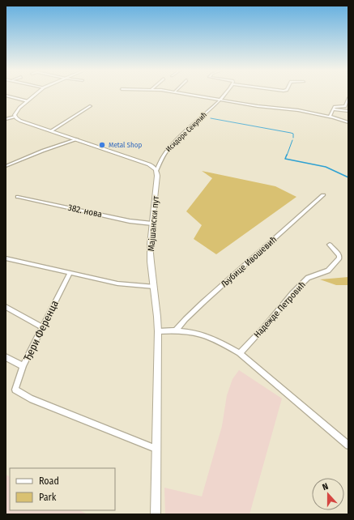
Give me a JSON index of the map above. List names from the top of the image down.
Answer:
{
  "streets": {
    "street": [
      "Исидоре Секулић",
      "382. нова",
      "Мајшански пут",
      "Љубице Ивошевић",
      "Надежде Петровић",
      "Ђери Ференца"
    ]
  },
  "crossings": [
    ["Исидоре Секулић", "Мајшански пут"],
    ["382. нова", "Мајшански пут"],
    ["Мајшански пут", "Ђери Ференца"]
  ],
  "places": ["Metal Shop"],
  "legend": ["Road", "Park"],
  "north": "top"
}
